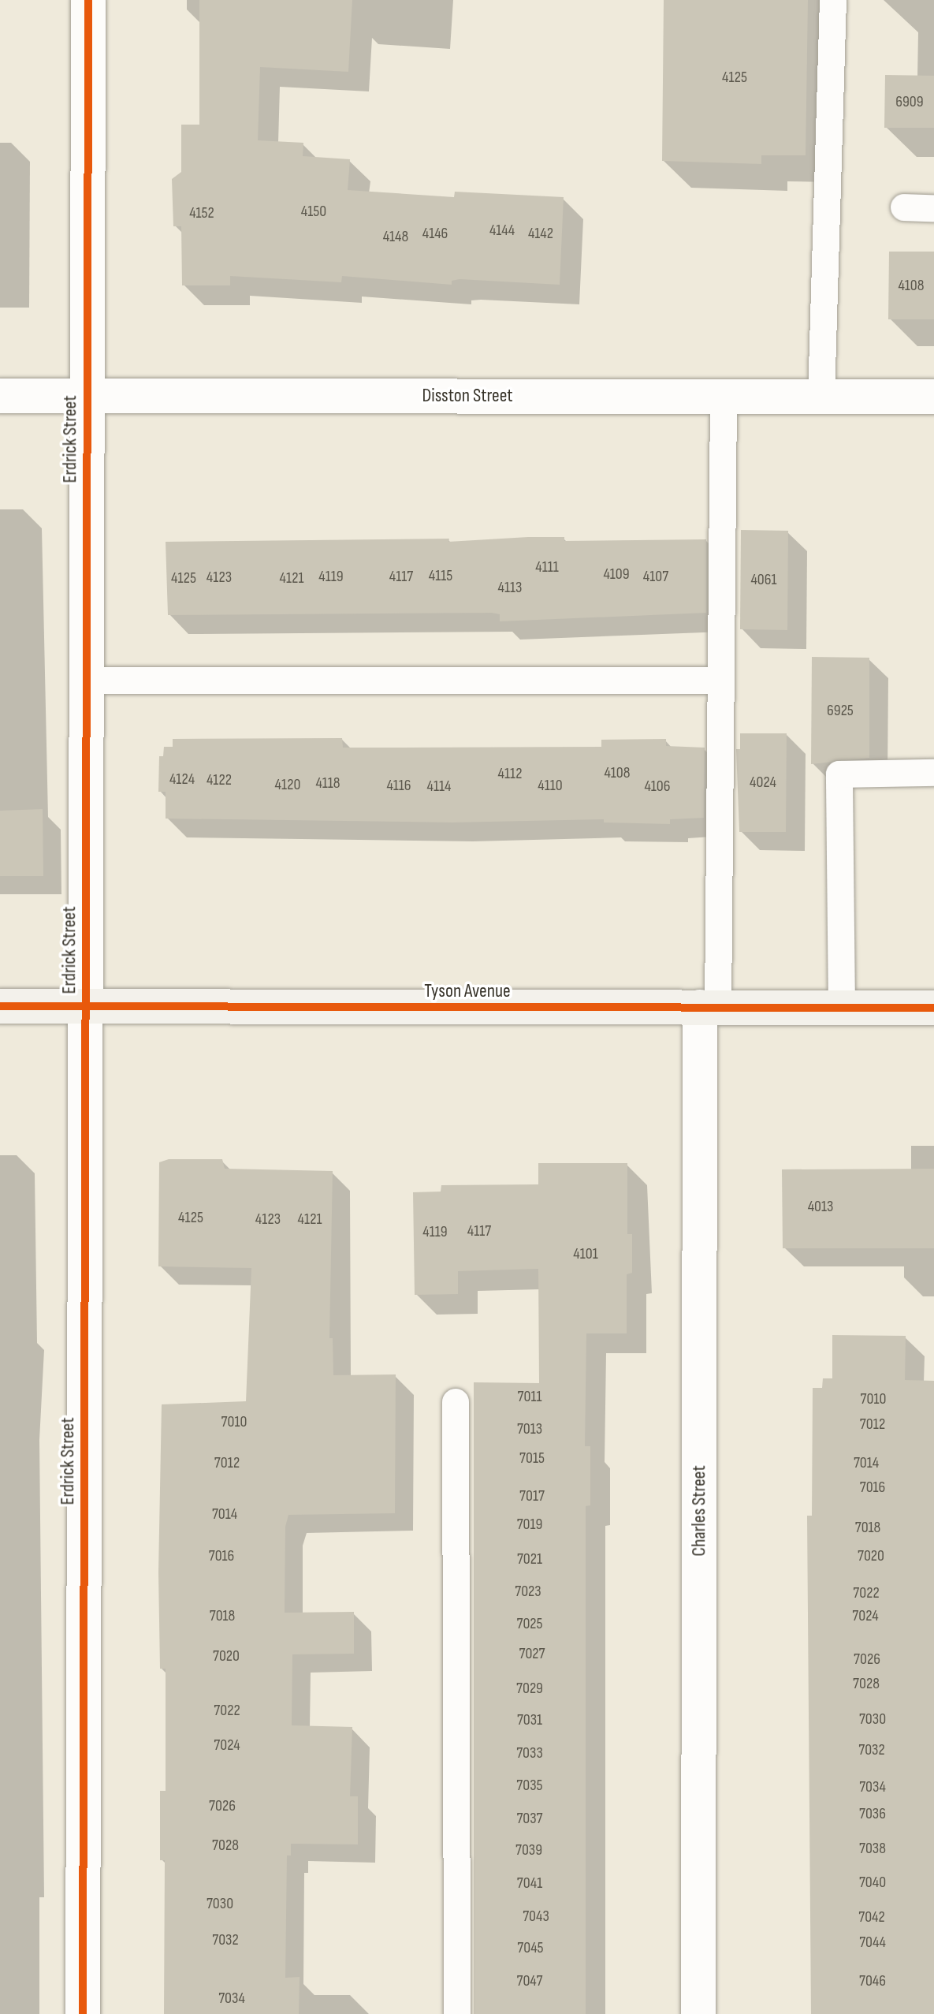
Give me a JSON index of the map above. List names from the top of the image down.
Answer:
{
  "streets": {
    "street": [
      "Disston Street",
      "Erdrick Street",
      "Tyson Avenue",
      "Charles Street"
    ]
  },
  "crossings": [
    ["Disston Street", "Erdrick Street"],
    ["Erdrick Street", "Tyson Avenue"],
    ["Tyson Avenue", "Charles Street"]
  ],
  "house_numbers": [
    "4125",
    "6909",
    "4150",
    "4152",
    "4144",
    "4146",
    "4142",
    "4148",
    "4108",
    "4111",
    "4109",
    "4115",
    "4119",
    "4117",
    "4107",
    "4123",
    "4125",
    "4121",
    "4061",
    "4113",
    "6925",
    "4108",
    "4112",
    "4124",
    "4122",
    "4024",
    "4118",
    "4120",
    "4116",
    "4110",
    "4114",
    "4106",
    "4013",
    "4125",
    "4123",
    "4121",
    "4117",
    "4119",
    "4101",
    "7011",
    "7010",
    "7010",
    "7012",
    "7013",
    "7015",
    "7012",
    "7014",
    "7016",
    "7017",
    "7014",
    "7019",
    "7018",
    "7016",
    "7020",
    "7021",
    "7023",
    "7022",
    "7018",
    "7024",
    "7025",
    "7027",
    "7020",
    "7026",
    "7028",
    "7029",
    "7022",
    "7030",
    "7031",
    "7024",
    "7032",
    "7033",
    "7035",
    "7034",
    "7026",
    "7036",
    "7037",
    "7028",
    "7038",
    "7039",
    "7040",
    "7041",
    "7030",
    "7043",
    "7042",
    "7032",
    "7044",
    "7045",
    "7047",
    "7046",
    "7034"
  ]
}
